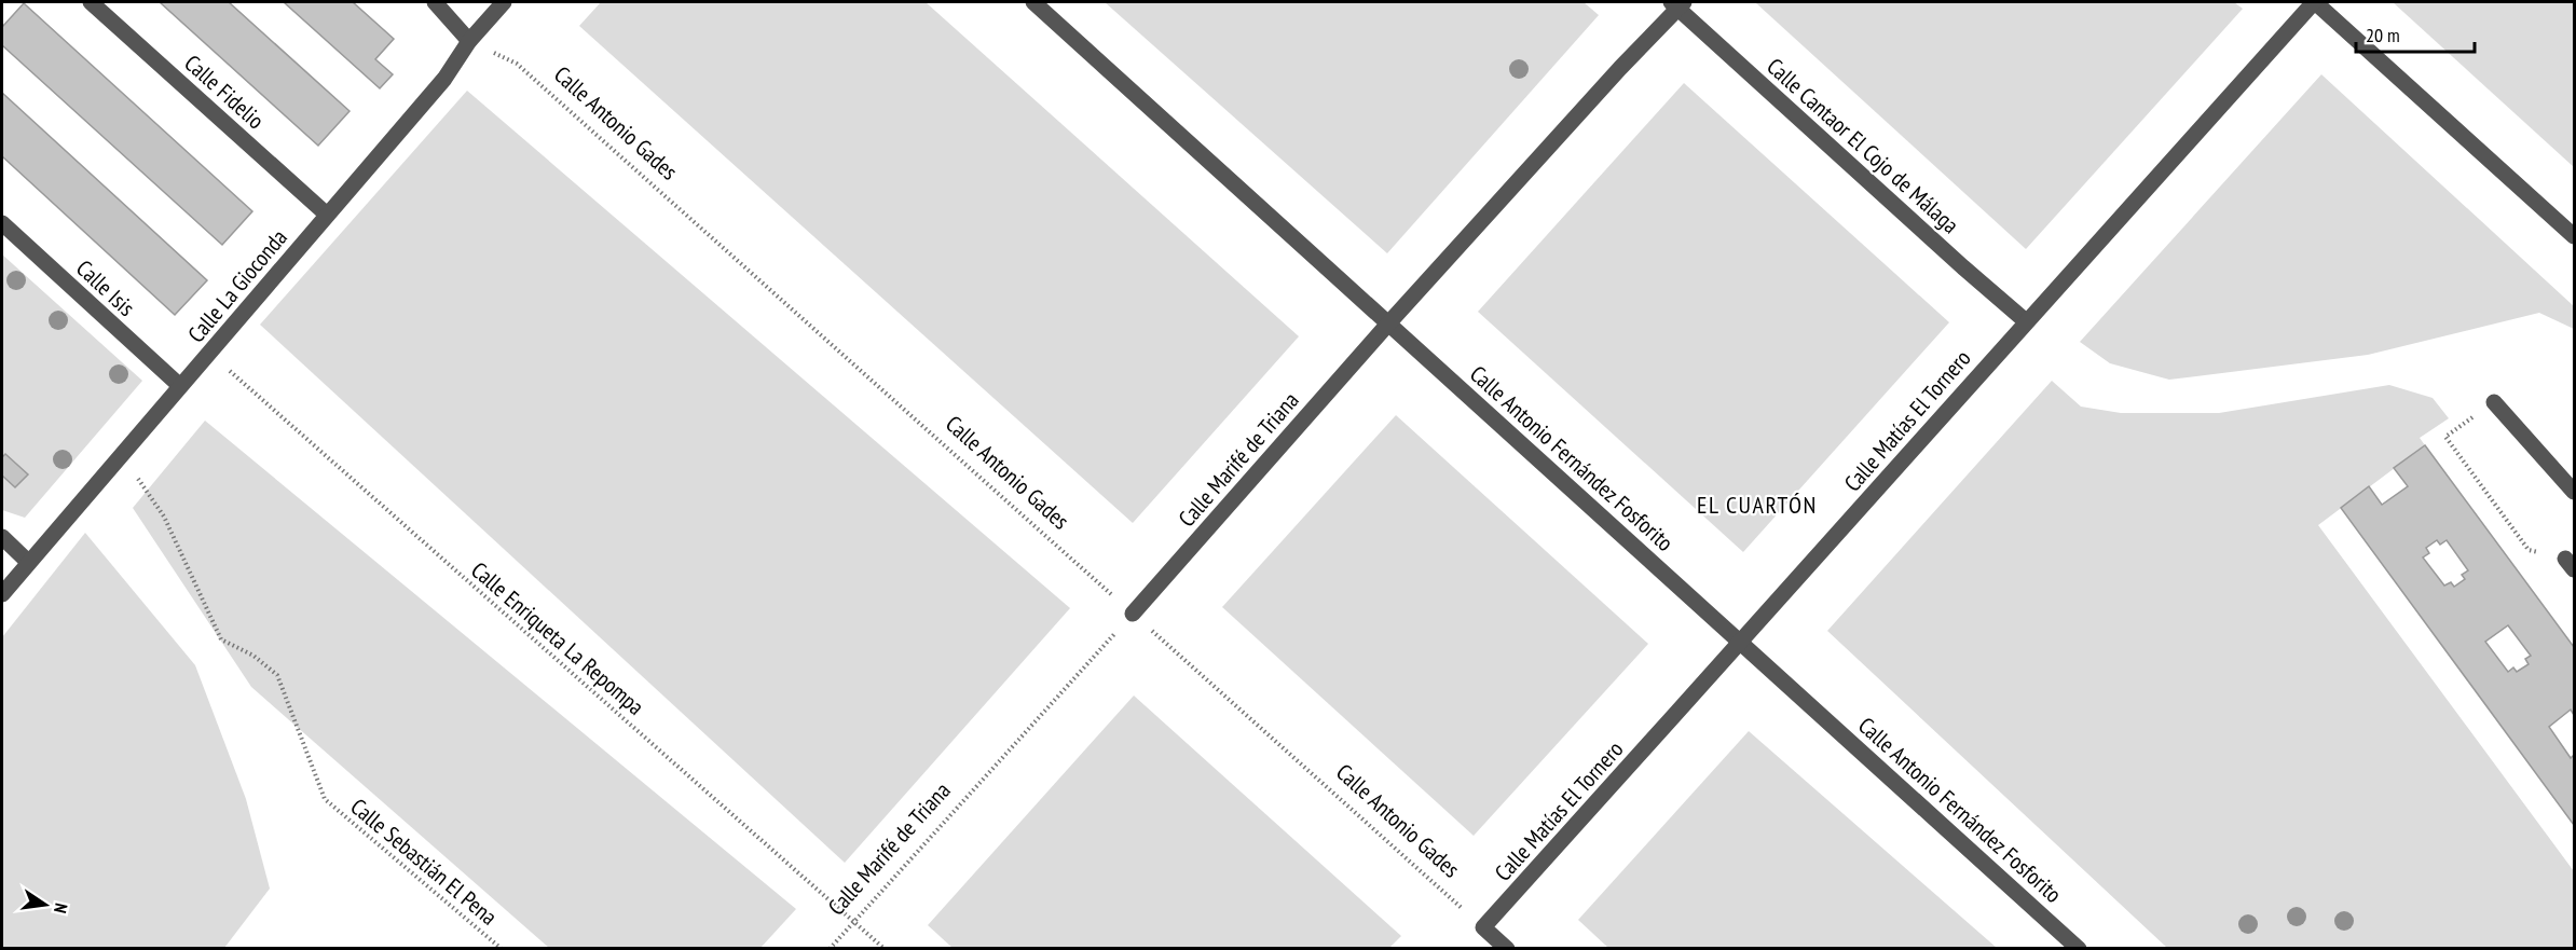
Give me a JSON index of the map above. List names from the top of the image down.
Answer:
{
  "streets": {
    "street": [
      "Calle Fidelio",
      "Calle Cantaor El Cojo de Málaga",
      "Calle La Gioconda",
      "Calle Isis",
      "Calle Matías El Tornero",
      "Calle Antonio Fernández Fosforito",
      "Calle Marifé de Triana"
    ],
    "path": ["Calle Antonio Gades", "Calle Enriqueta La Repompa", "Calle Sebastián El Pena"]
  },
  "crossings": [
    ["Calle Fidelio", "Calle La Gioconda"],
    ["Calle Antonio Gades", "Calle La Gioconda"],
    ["Calle Antonio Gades", "Calle Matías El Tornero"],
    ["Calle Antonio Gades", "Calle Marifé de Triana"],
    ["Calle Cantaor El Cojo de Málaga", "Calle Matías El Tornero"],
    ["Calle Cantaor El Cojo de Málaga", "Calle Marifé de Triana"],
    ["Calle La Gioconda", "Calle Isis"],
    ["Calle La Gioconda", "Calle Enriqueta La Repompa"],
    ["Calle La Gioconda", "Calle Sebastián El Pena"],
    ["Calle Matías El Tornero", "Calle Antonio Fernández Fosforito"],
    ["Calle Antonio Fernández Fosforito", "Calle Marifé de Triana"],
    ["Calle Marifé de Triana", "Calle Enriqueta La Repompa"]
  ],
  "districts": ["EL CUARTÓN"],
  "scale_bar": "20 m",
  "north": "right"
}
